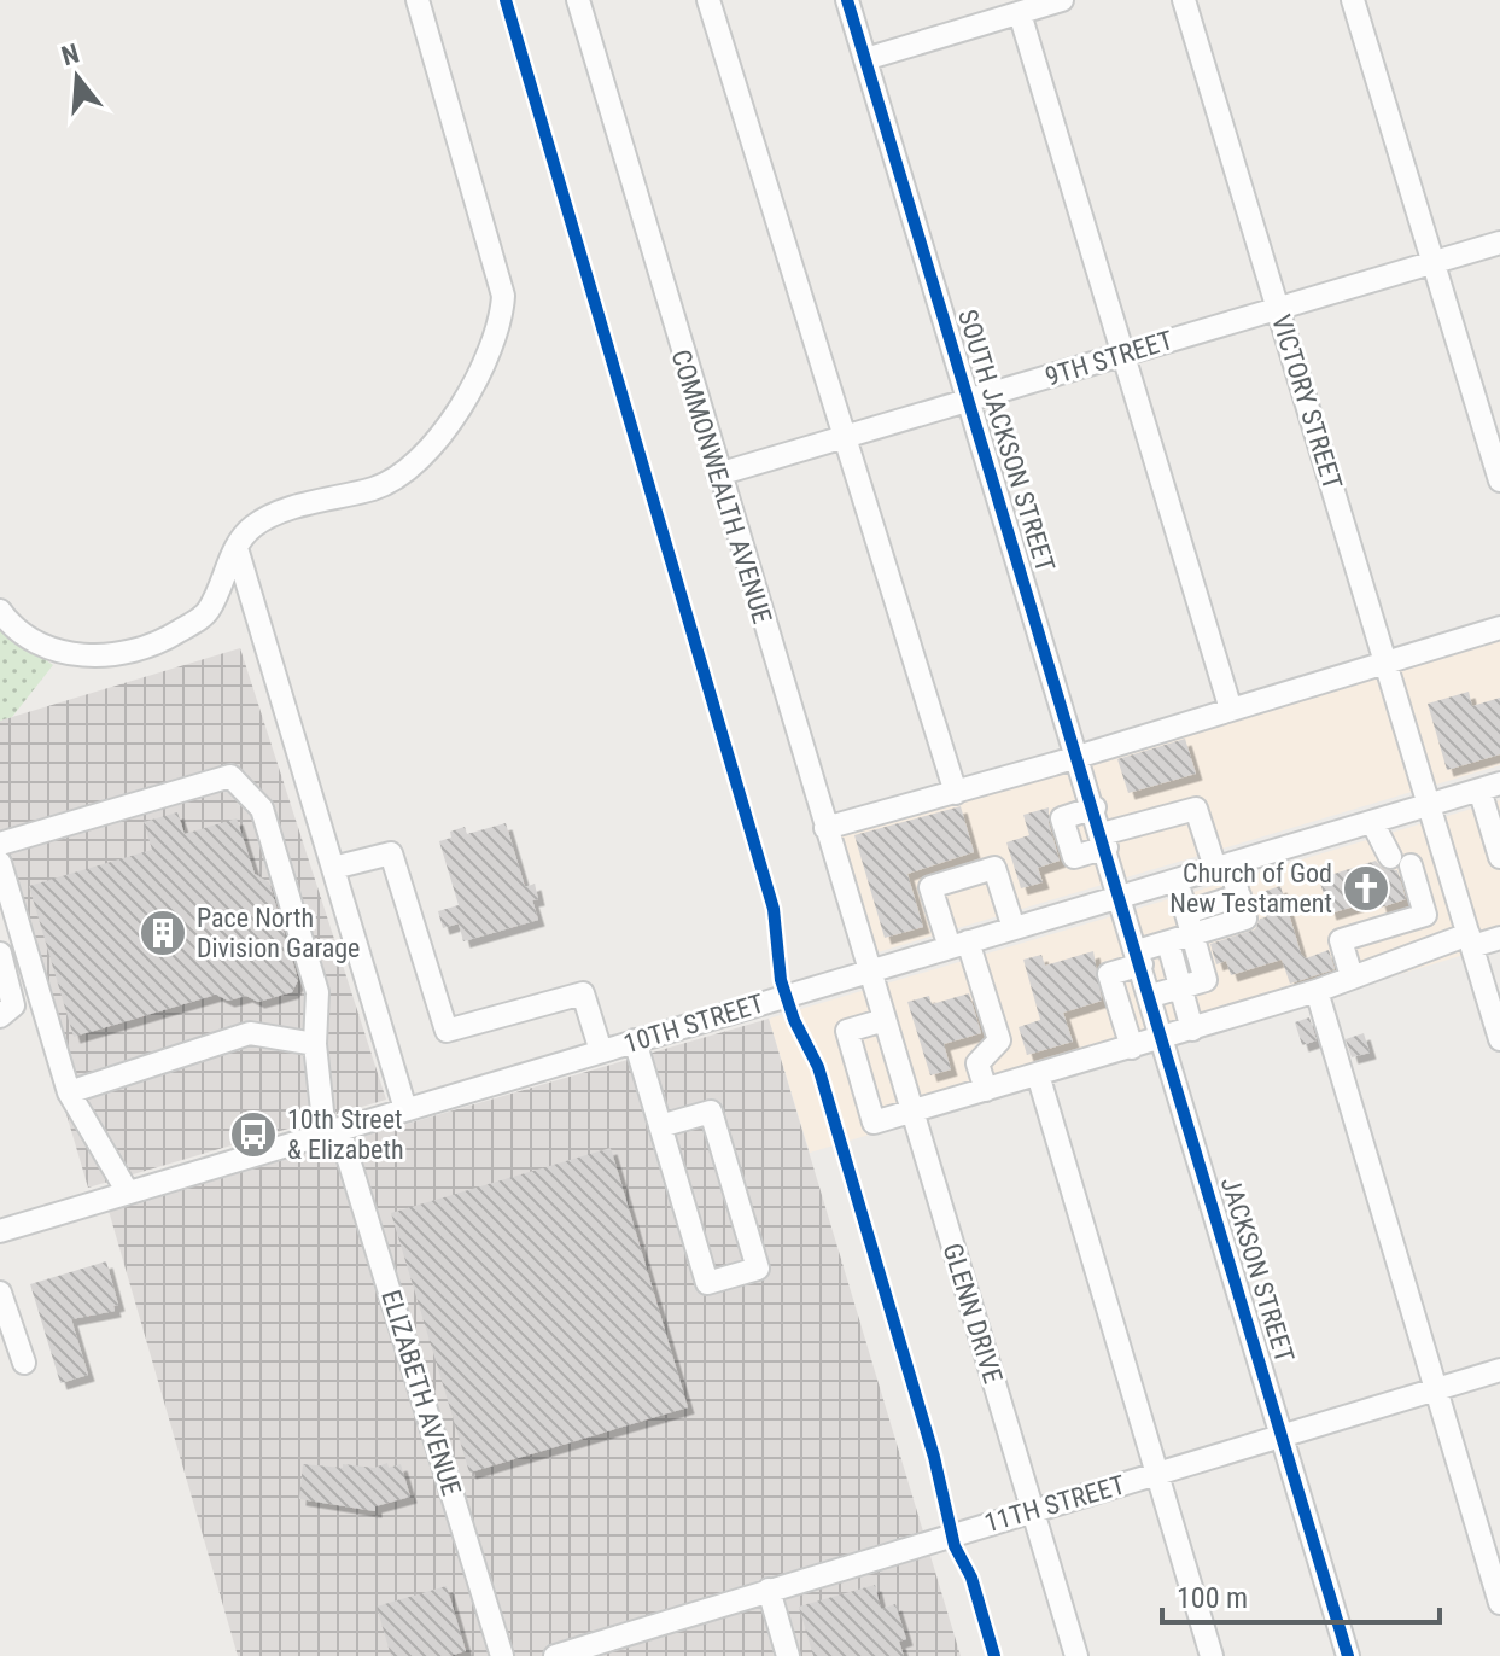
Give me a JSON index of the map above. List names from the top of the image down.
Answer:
{
  "streets": {
    "street": [
      "9TH STREET",
      "VICTORY STREET",
      "SOUTH JACKSON STREET",
      "COMMONWEALTH AVENUE",
      "10TH STREET",
      "JACKSON STREET",
      "GLENN DRIVE",
      "ELIZABETH AVENUE",
      "11TH STREET"
    ]
  },
  "crossings": [
    ["9TH STREET", "VICTORY STREET"],
    ["9TH STREET", "SOUTH JACKSON STREET"],
    ["9TH STREET", "COMMONWEALTH AVENUE"],
    ["VICTORY STREET", "10TH STREET"],
    ["SOUTH JACKSON STREET", "10TH STREET"],
    ["SOUTH JACKSON STREET", "JACKSON STREET"],
    ["COMMONWEALTH AVENUE", "10TH STREET"],
    ["COMMONWEALTH AVENUE", "GLENN DRIVE"],
    ["10TH STREET", "JACKSON STREET"],
    ["10TH STREET", "GLENN DRIVE"],
    ["10TH STREET", "ELIZABETH AVENUE"],
    ["JACKSON STREET", "11TH STREET"],
    ["GLENN DRIVE", "11TH STREET"]
  ],
  "places": {
    "church": ["Church of God New Testament"],
    "building": ["Pace North Division Garage"],
    "bus stop": ["10th Street & Elizabeth"]
  },
  "scale_bar": "100 m",
  "north": "top"
}
